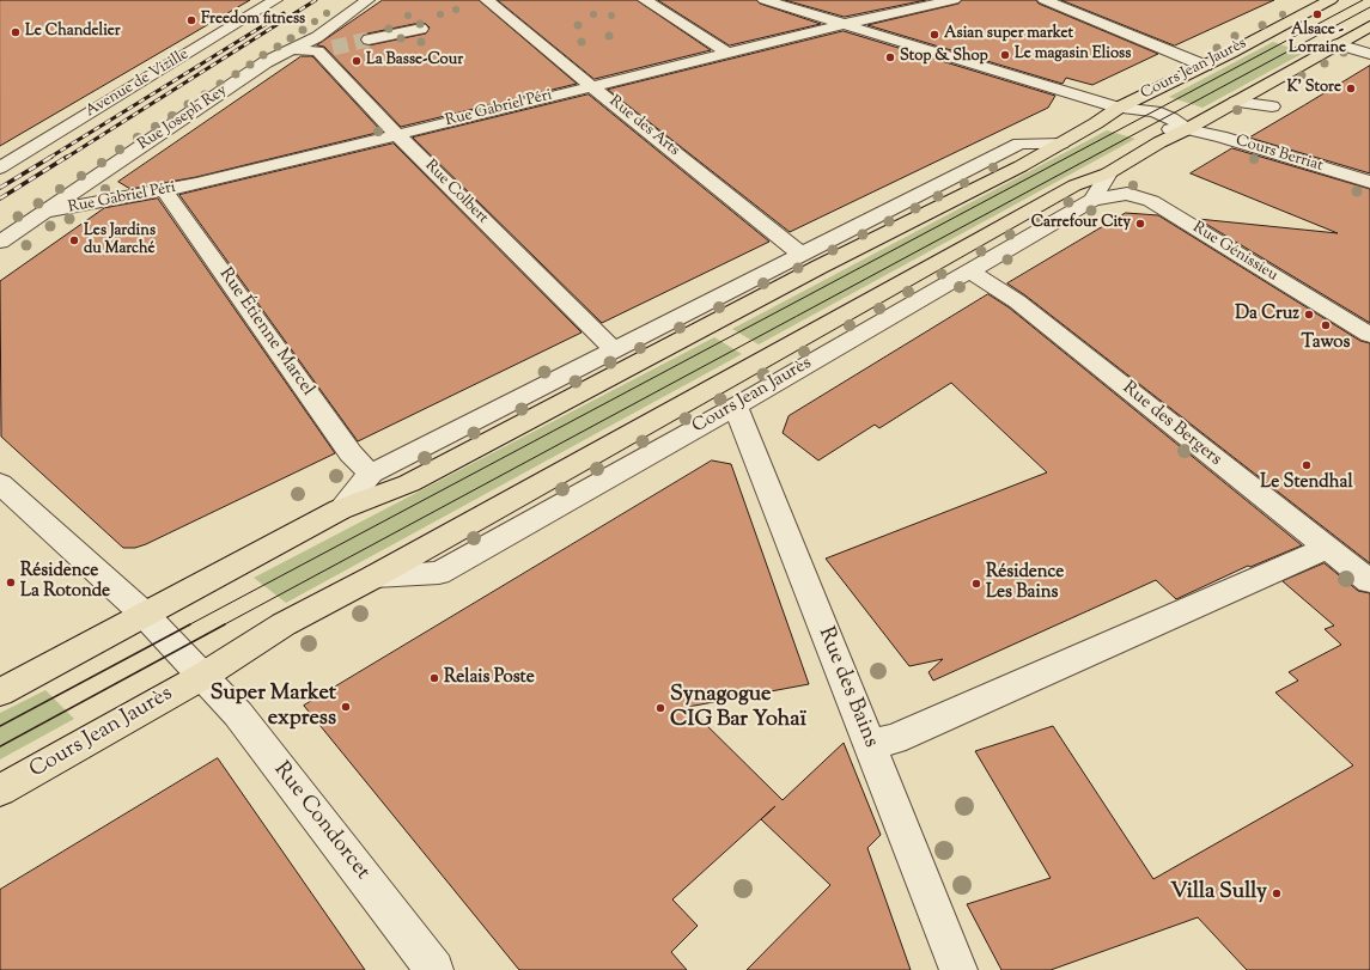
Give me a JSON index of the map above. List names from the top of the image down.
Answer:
{
  "streets": {
    "main road": ["Cours Jean Jaurès"],
    "street": [
      "Avenue de Vizille",
      "Rue Gabriel Péri",
      "Rue Joseph Rey",
      "Rue des Arts",
      "Cours Berriat",
      "Rue Colbert",
      "Rue Génissieu",
      "Rue Étienne Marcel",
      "Rue des Bergers",
      "Rue des Bains",
      "Rue Condorcet"
    ]
  },
  "crossings": [
    ["Cours Jean Jaurès", "Rue des Arts"],
    ["Cours Jean Jaurès", "Cours Berriat"],
    ["Cours Jean Jaurès", "Rue Colbert"],
    ["Cours Jean Jaurès", "Rue Génissieu"],
    ["Cours Jean Jaurès", "Rue Étienne Marcel"],
    ["Cours Jean Jaurès", "Rue des Bergers"],
    ["Cours Jean Jaurès", "Rue des Bains"],
    ["Cours Jean Jaurès", "Rue Condorcet"],
    ["Rue Gabriel Péri", "Rue Joseph Rey"],
    ["Rue Gabriel Péri", "Rue des Arts"],
    ["Rue Gabriel Péri", "Rue Colbert"],
    ["Rue Gabriel Péri", "Rue Étienne Marcel"],
    ["Rue Joseph Rey", "Rue Colbert"]
  ],
  "places": [
    "Alsace - Lorraine",
    "Freedom fitness",
    "Le Chandelier",
    "Asian super market",
    "Le magasin Elioss",
    "Stop & Shop",
    "La Basse-Cour",
    "K' Store",
    "Carrefour City",
    "Les Jardins du Marché",
    "Da Cruz",
    "Tawos",
    "Le Stendhal",
    "Résidence La Rotonde",
    "Résidence Les Bains",
    "Relais Poste",
    "Super Market express",
    "Synagogue CIG Bar Yohaï",
    "Villa Sully"
  ]
}
